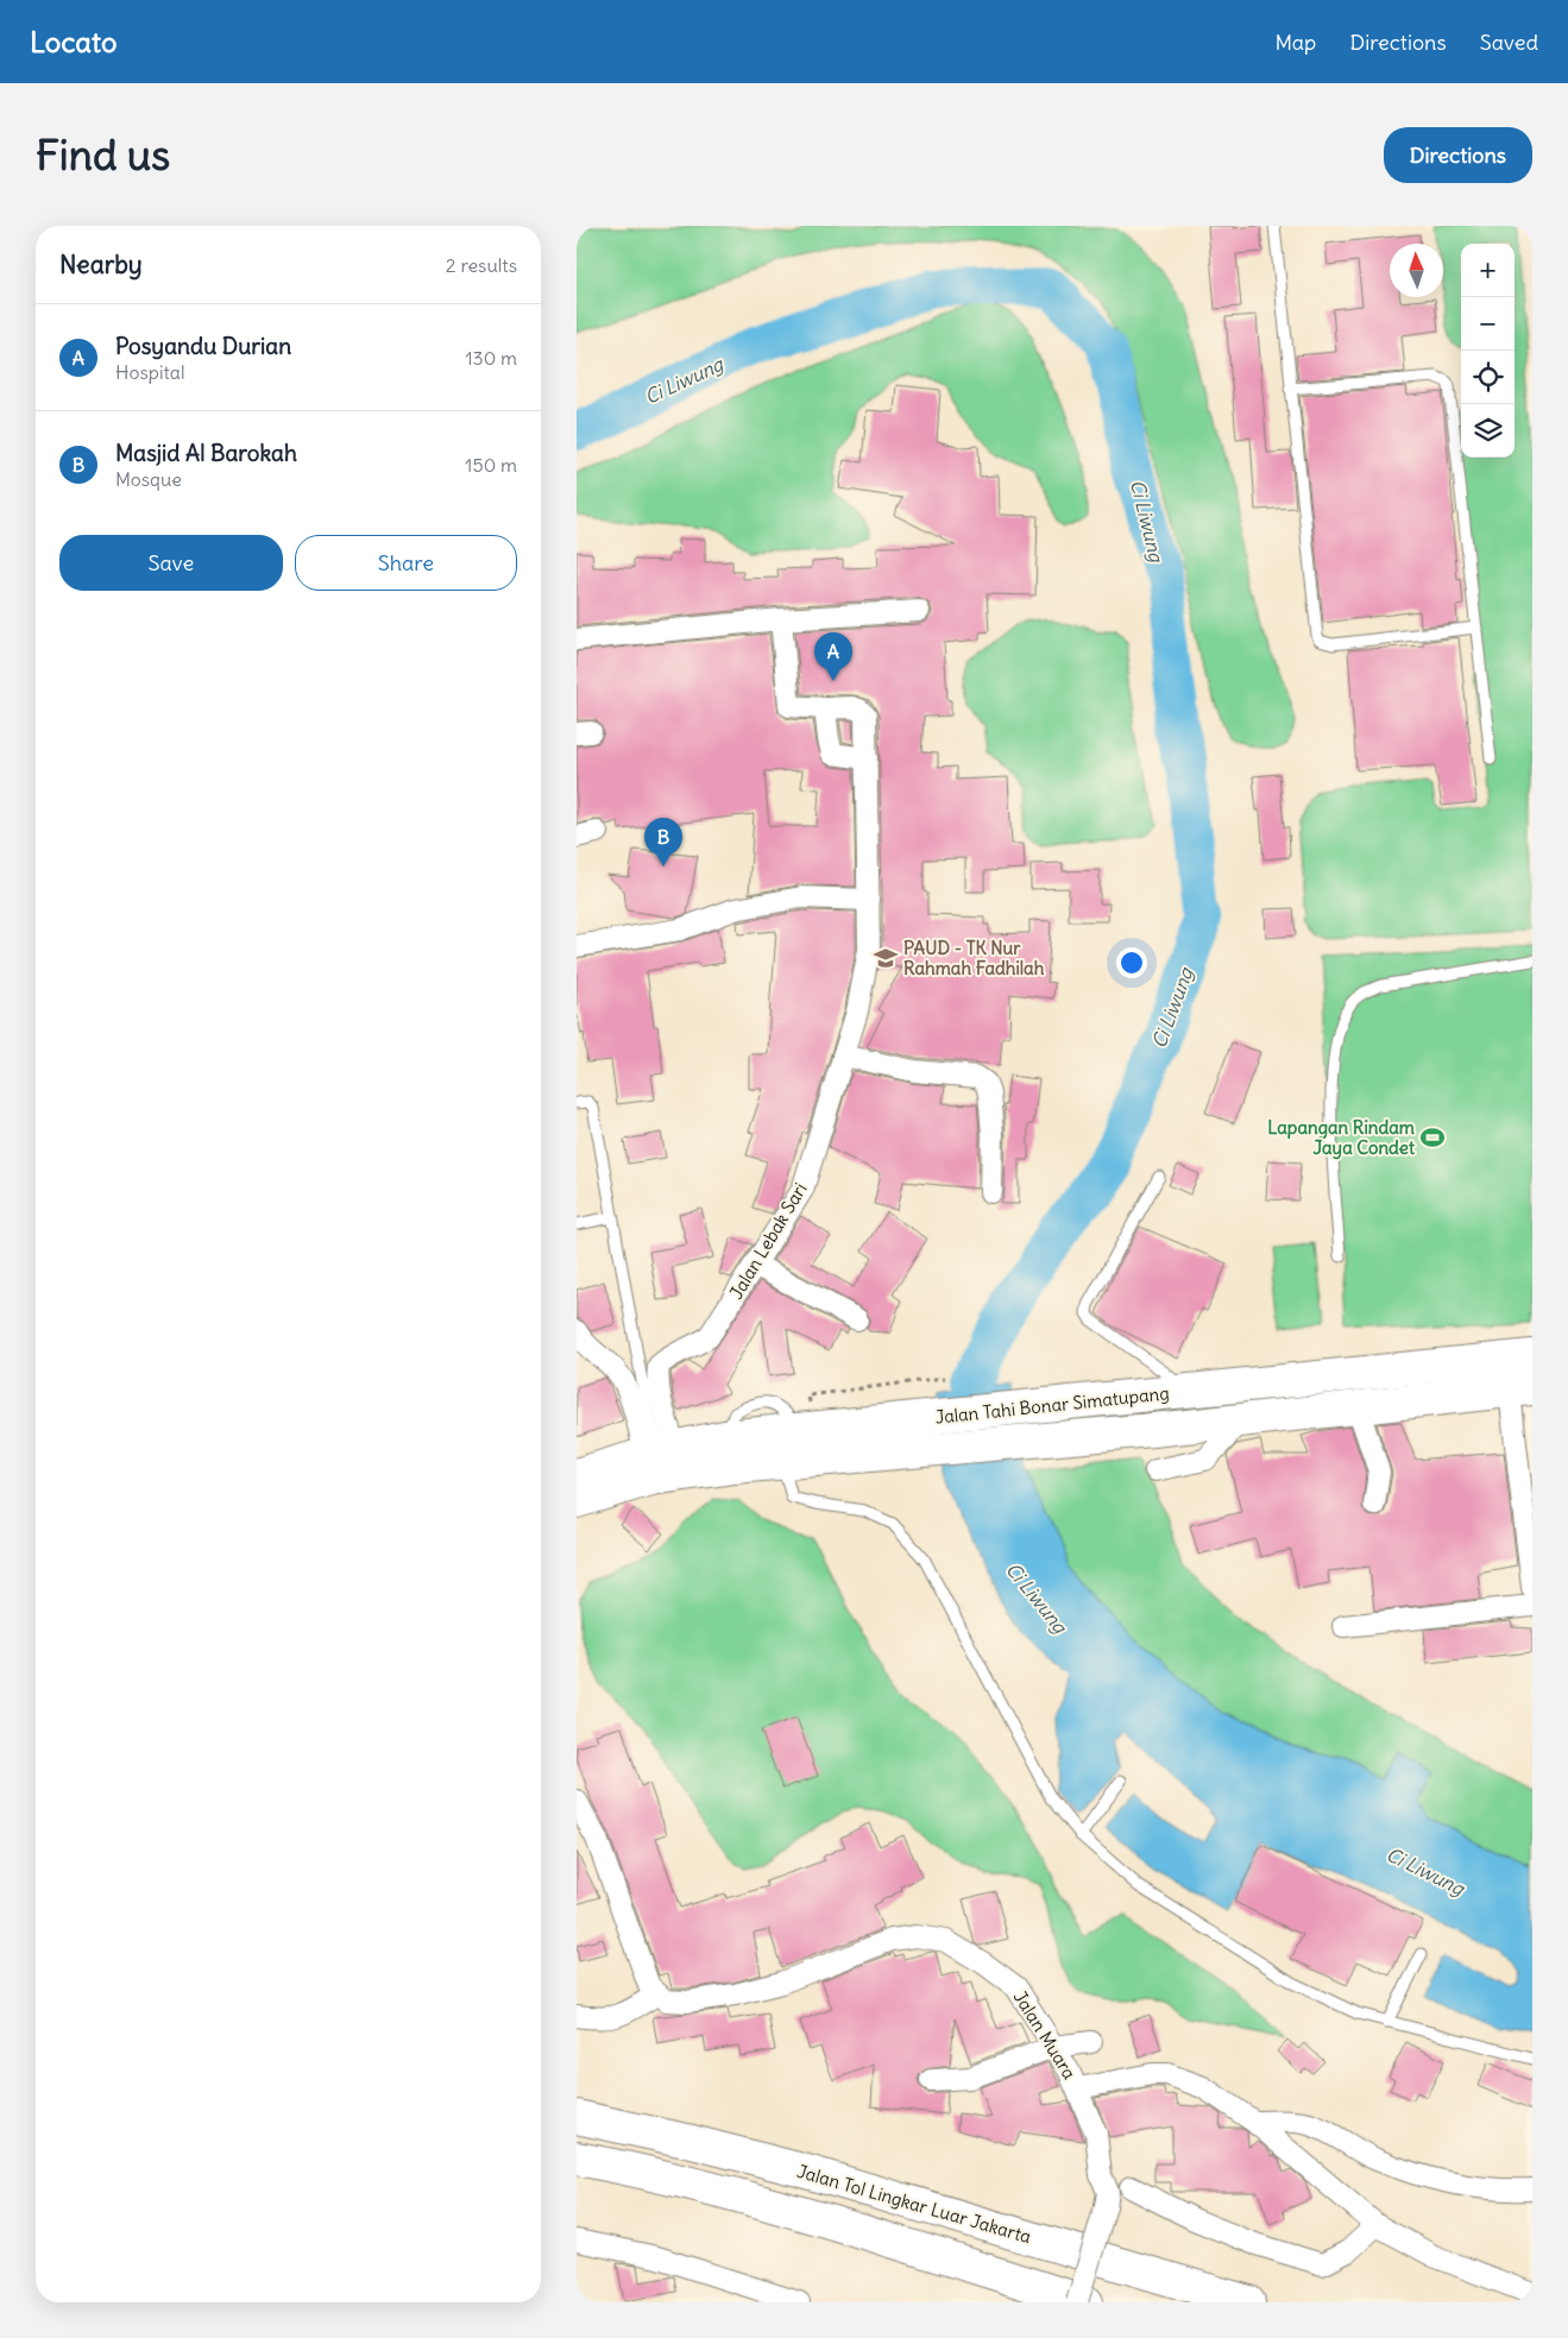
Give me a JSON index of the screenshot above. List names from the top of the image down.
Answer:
{
  "streets": {
    "highway": ["Jalan Tahi Bonar Simatupang", "Jalan Tol Lingkar Luar Jakarta"],
    "street": ["Jalan Lebak Sari", "Jalan Muara"]
  },
  "crossings": [
    ["Jalan Lebak Sari", "Jalan Tahi Bonar Simatupang"]
  ],
  "water": ["Ci Liwung"],
  "places": {
    "school or university": ["PAUD - TK Nur Rahmah Fadhilah"],
    "sports": ["Lapangan Rindam Jaya Condet"]
  },
  "north": "top",
  "page": {
    "header": "Locato",
    "nav": ["Map", "Directions", "Saved"],
    "buttons": [
      "Directions",
      ["Save", "Share"]
    ],
    "title": "Find us",
    "heading": ["Nearby", "2 results"],
    "map_buttons": ["+", "−"],
    "list": [
      {
        "mark": "A",
        "name": "Posyandu Durian",
        "note": "Hospital",
        "value": "130 m"
      },
      {
        "mark": "B",
        "name": "Masjid Al Barokah",
        "note": "Mosque",
        "value": "150 m"
      }
    ],
    "pins": ["A", "B"]
  }
}
